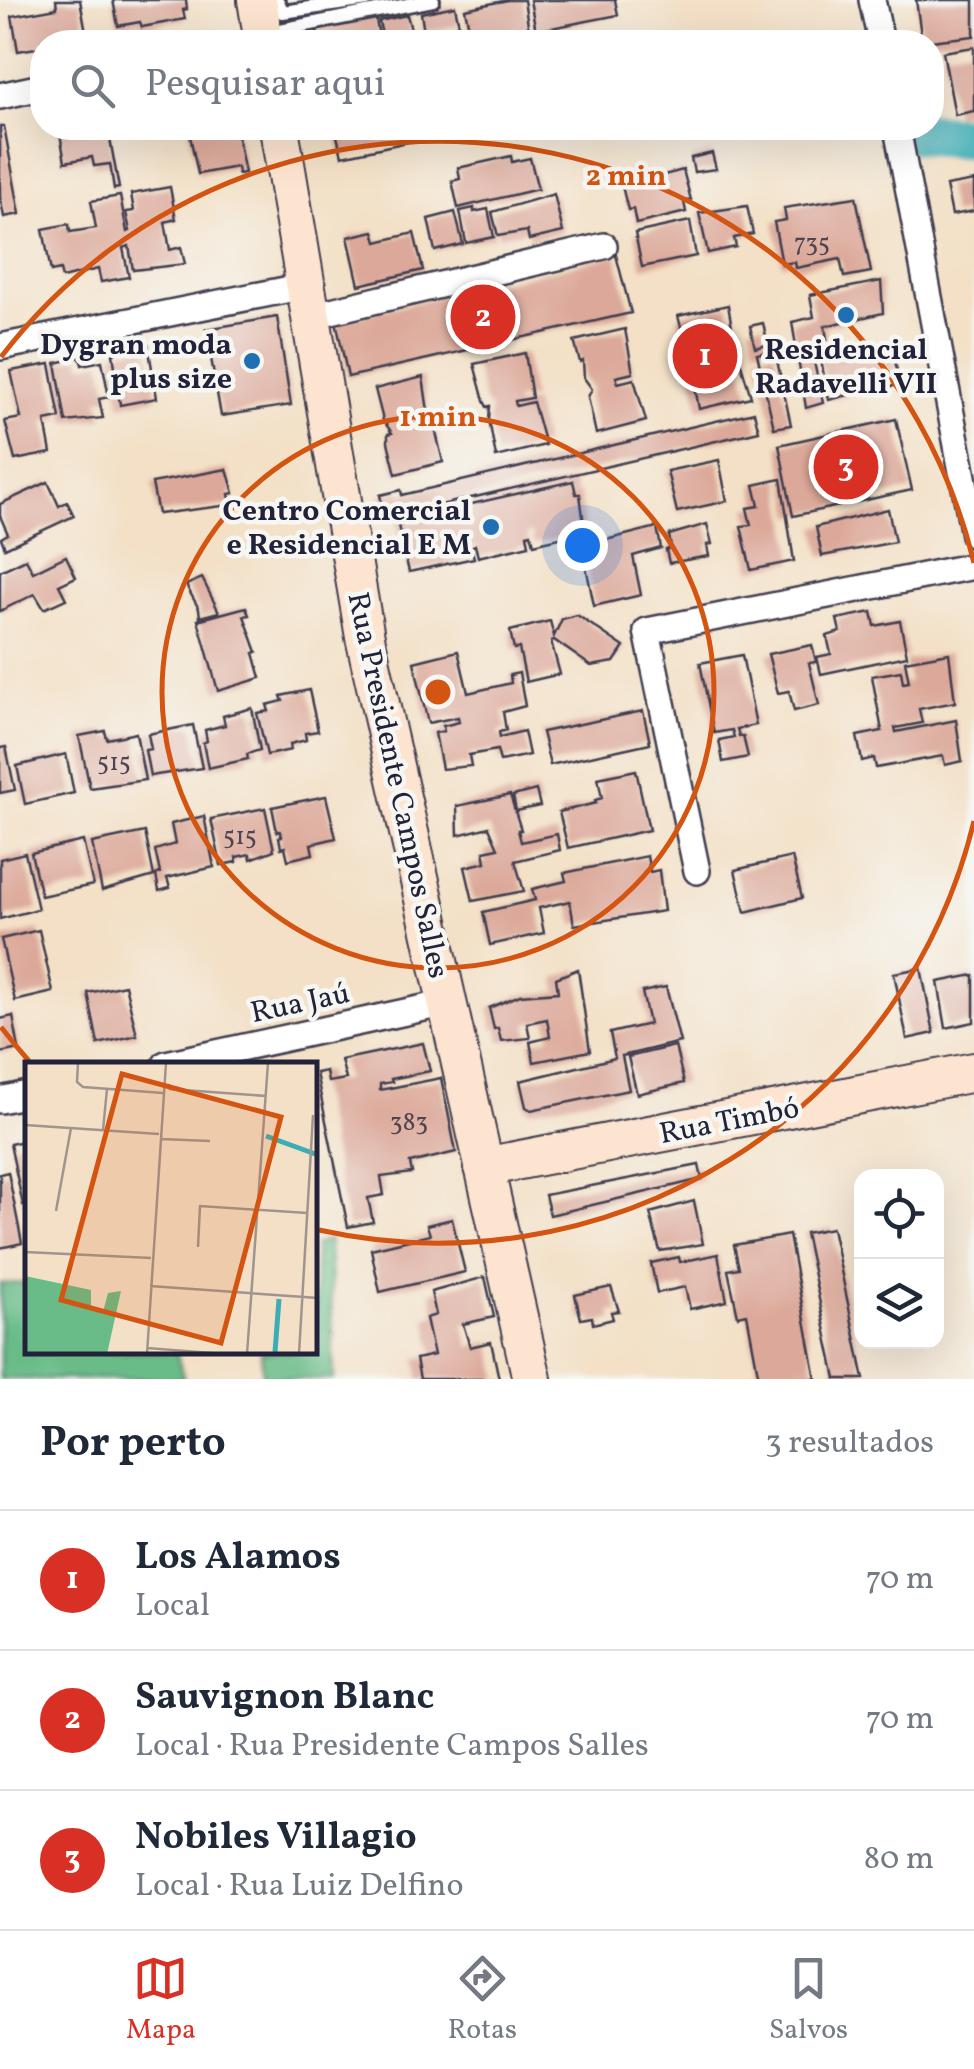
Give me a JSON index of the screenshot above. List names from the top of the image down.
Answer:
{
  "streets": {
    "main road": ["Rua Presidente Campos Salles", "Rua Timbó"],
    "street": ["Rua Jaú"]
  },
  "crossings": [
    ["Rua Presidente Campos Salles", "Rua Jaú"],
    ["Rua Presidente Campos Salles", "Rua Timbó"]
  ],
  "places": ["Residencial Radavelli VII", "Dygran moda plus size", "Centro Comercial e Residencial E M"],
  "house_numbers": [
    "735",
    "515",
    "515",
    "383"
  ],
  "page": {
    "search": "Pesquisar aqui",
    "pins": ["2", "1", "3"],
    "heading": ["Por perto", "3 resultados"],
    "list": [
      {
        "mark": "1",
        "name": "Los Alamos",
        "note": "Local",
        "value": "70 m"
      },
      {
        "mark": "2",
        "name": "Sauvignon Blanc",
        "note": "Local · Rua Presidente Campos Salles",
        "value": "70 m"
      },
      {
        "mark": "3",
        "name": "Nobiles Villagio",
        "note": "Local · Rua Luiz Delfino",
        "value": "80 m"
      }
    ],
    "nav": ["Mapa", "Rotas", "Salvos"]
  },
  "rings": ["2 min", "1 min"]
}
